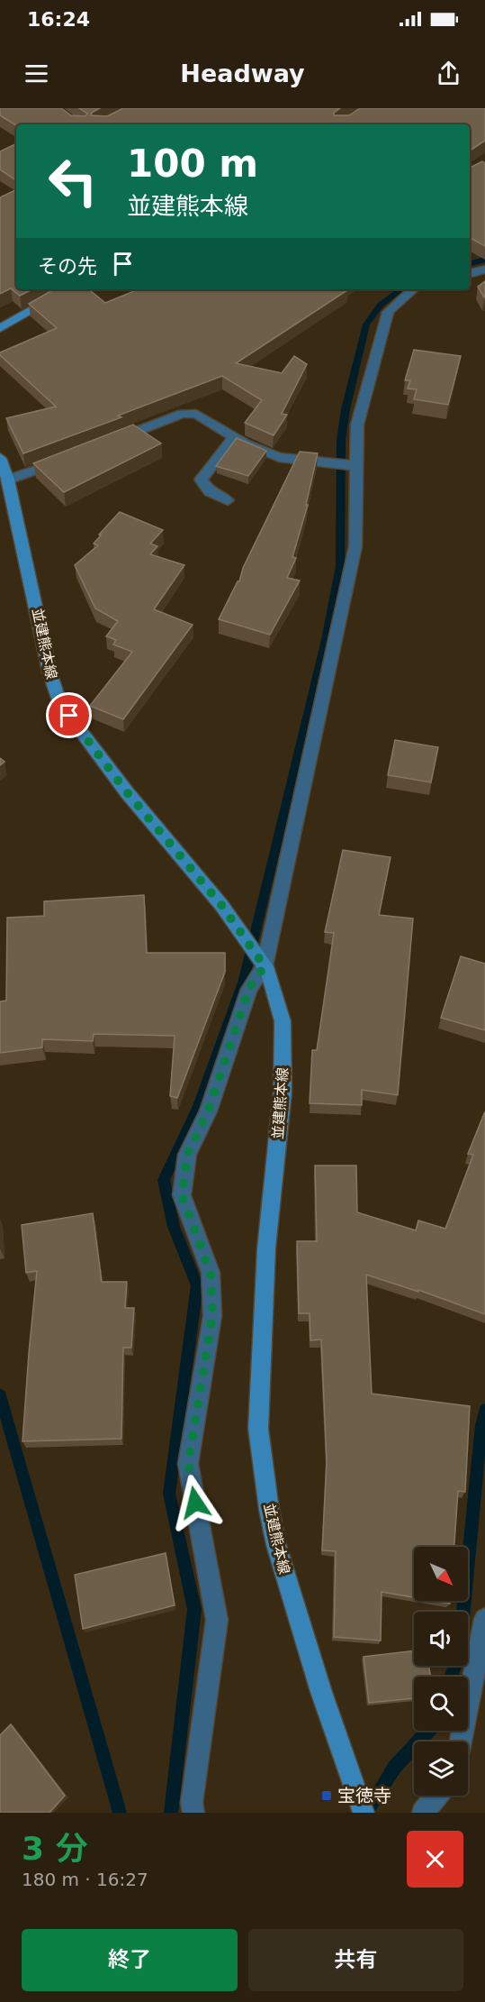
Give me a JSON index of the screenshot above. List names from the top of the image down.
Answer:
{
  "streets": {
    "main road": ["並建熊本線"]
  },
  "places": {
    "transit": ["宝徳寺"]
  },
  "north": "bottom right",
  "page": {
    "status": "16:24",
    "header": "Headway",
    "turn": ["100 m", "並建熊本線"],
    "then": "その先",
    "heading": ["3 分", "180 m · 16:27"],
    "buttons": ["終了", "共有"]
  }
}
